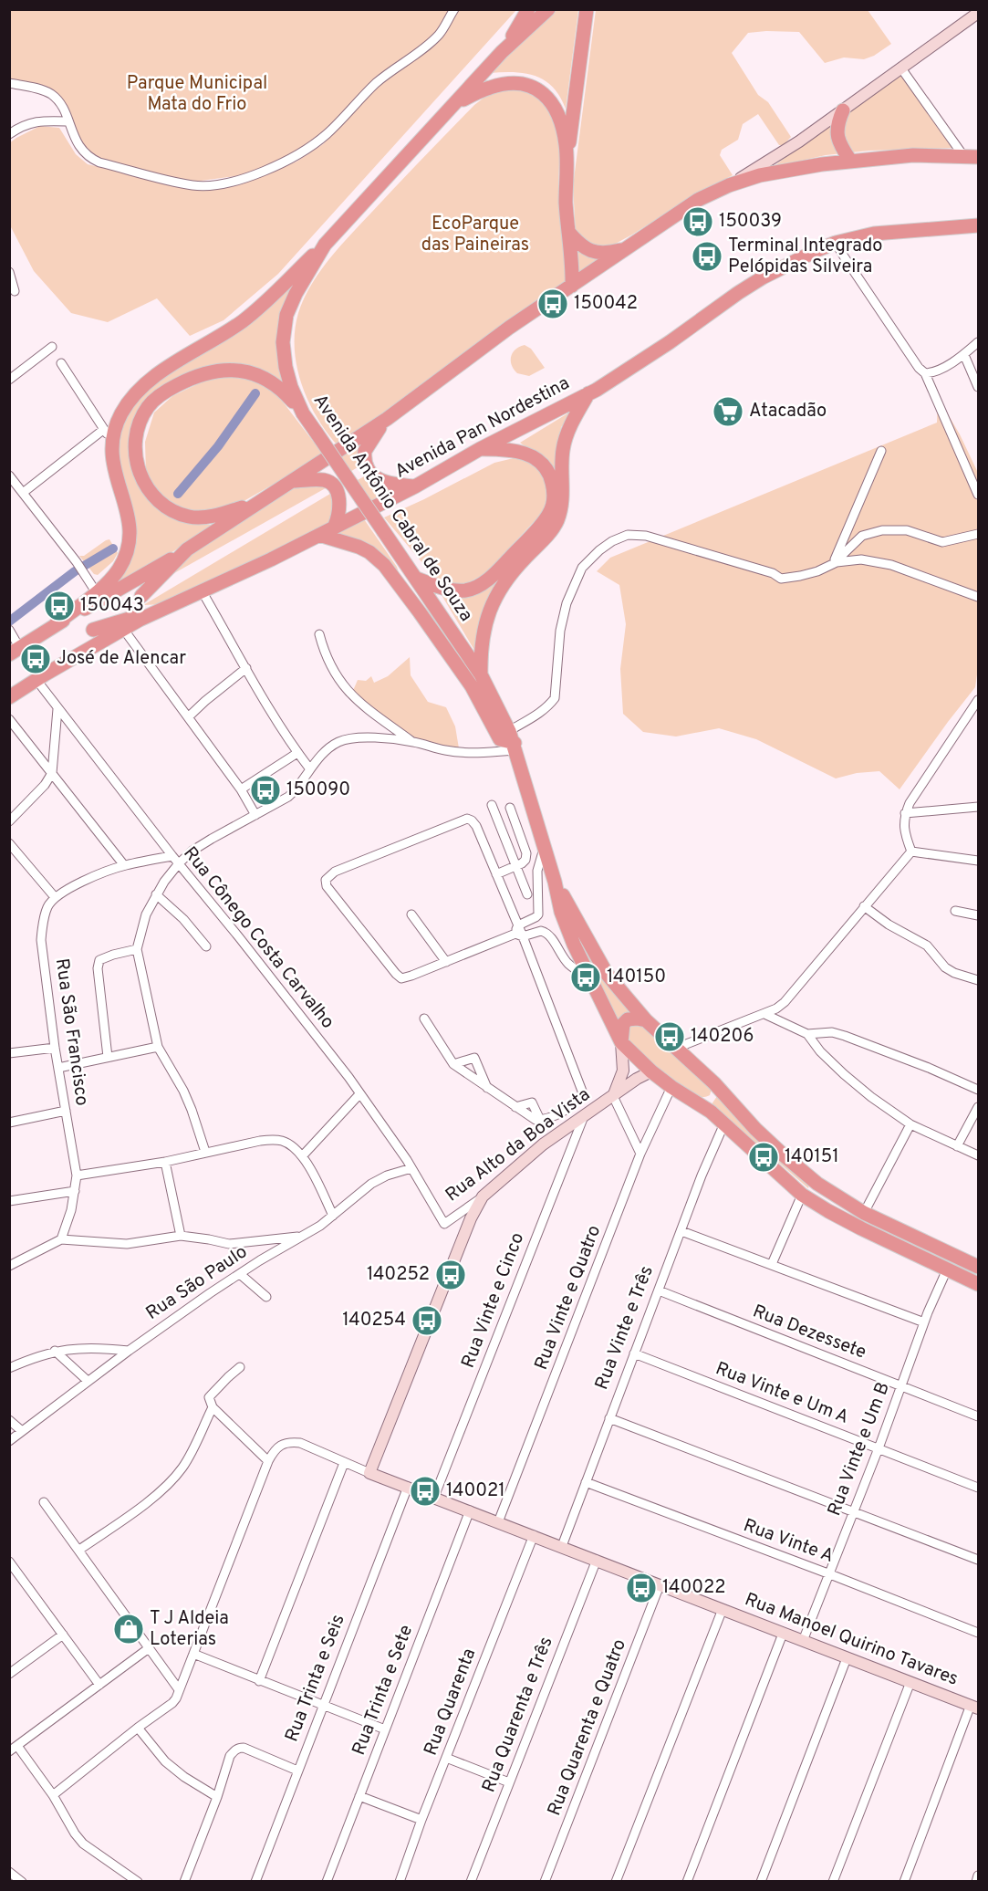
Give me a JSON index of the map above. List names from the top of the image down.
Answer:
{
  "streets": {
    "highway": ["Avenida Pan Nordestina", "Avenida Antônio Cabral de Souza"],
    "main road": ["Rua Alto da Boa Vista", "Rua Manoel Quirino Tavares"],
    "street": [
      "Rua Cônego Costa Carvalho",
      "Rua São Francisco",
      "Rua São Paulo",
      "Rua Vinte e Quatro",
      "Rua Vinte e Cinco",
      "Rua Vinte e Três",
      "Rua Dezessete",
      "Rua Vinte e Um A",
      "Rua Vinte e Um B",
      "Rua Vinte A",
      "Rua Trinta e Seis",
      "Rua Trinta e Sete",
      "Rua Quarenta",
      "Rua Quarenta e Três",
      "Rua Quarenta e Quatro"
    ]
  },
  "crossings": [
    ["Avenida Pan Nordestina", "Rua Cônego Costa Carvalho"],
    ["Avenida Antônio Cabral de Souza", "Rua Alto da Boa Vista"],
    ["Avenida Antônio Cabral de Souza", "Rua Vinte e Quatro"],
    ["Avenida Antônio Cabral de Souza", "Rua Vinte e Três"],
    ["Avenida Antônio Cabral de Souza", "Rua Vinte e Um B"],
    ["Rua Cônego Costa Carvalho", "Rua Alto da Boa Vista"],
    ["Rua Cônego Costa Carvalho", "Rua São Paulo"],
    ["Rua Alto da Boa Vista", "Rua Vinte e Cinco"],
    ["Rua Vinte e Quatro", "Rua Manoel Quirino Tavares"],
    ["Rua Vinte e Cinco", "Rua Manoel Quirino Tavares"],
    ["Rua Vinte e Três", "Rua Dezessete"],
    ["Rua Vinte e Três", "Rua Vinte e Um A"],
    ["Rua Vinte e Três", "Rua Vinte A"],
    ["Rua Vinte e Três", "Rua Manoel Quirino Tavares"],
    ["Rua Dezessete", "Rua Vinte e Um B"],
    ["Rua Vinte e Um A", "Rua Vinte e Um B"],
    ["Rua Vinte e Um B", "Rua Vinte A"],
    ["Rua Vinte e Um B", "Rua Manoel Quirino Tavares"],
    ["Rua Manoel Quirino Tavares", "Rua Trinta e Seis"],
    ["Rua Manoel Quirino Tavares", "Rua Trinta e Sete"],
    ["Rua Manoel Quirino Tavares", "Rua Quarenta"],
    ["Rua Manoel Quirino Tavares", "Rua Quarenta e Três"],
    ["Rua Manoel Quirino Tavares", "Rua Quarenta e Quatro"]
  ],
  "parks": ["Parque Municipal Mata do Frio", "EcoParque das Paineiras"],
  "places": {
    "bus stop": [
      "150039",
      "Terminal Integrado Pelópidas Silveira",
      "150042",
      "150043",
      "José de Alencar",
      "150090",
      "140150",
      "140206",
      "140151",
      "140252",
      "140254",
      "140021",
      "140022"
    ],
    "supermarket": ["Atacadão"],
    "shop": ["T J Aldeia Loterias"]
  }
}
